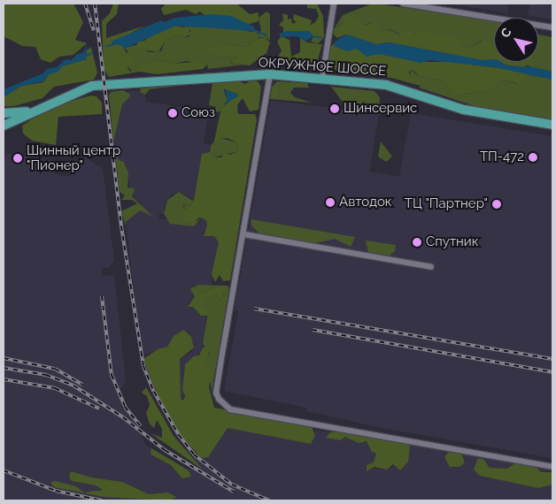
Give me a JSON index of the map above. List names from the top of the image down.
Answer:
{
  "streets": {
    "main road": ["ОКРУЖНОЕ ШОССЕ"]
  },
  "places": [
    "Шинсервис",
    "Союз",
    "ТП-472",
    "Шинный центр \"Пионер\"",
    "Автодок",
    "ТЦ \"Партнер\"",
    "Спутник"
  ],
  "north": "top left"
}
